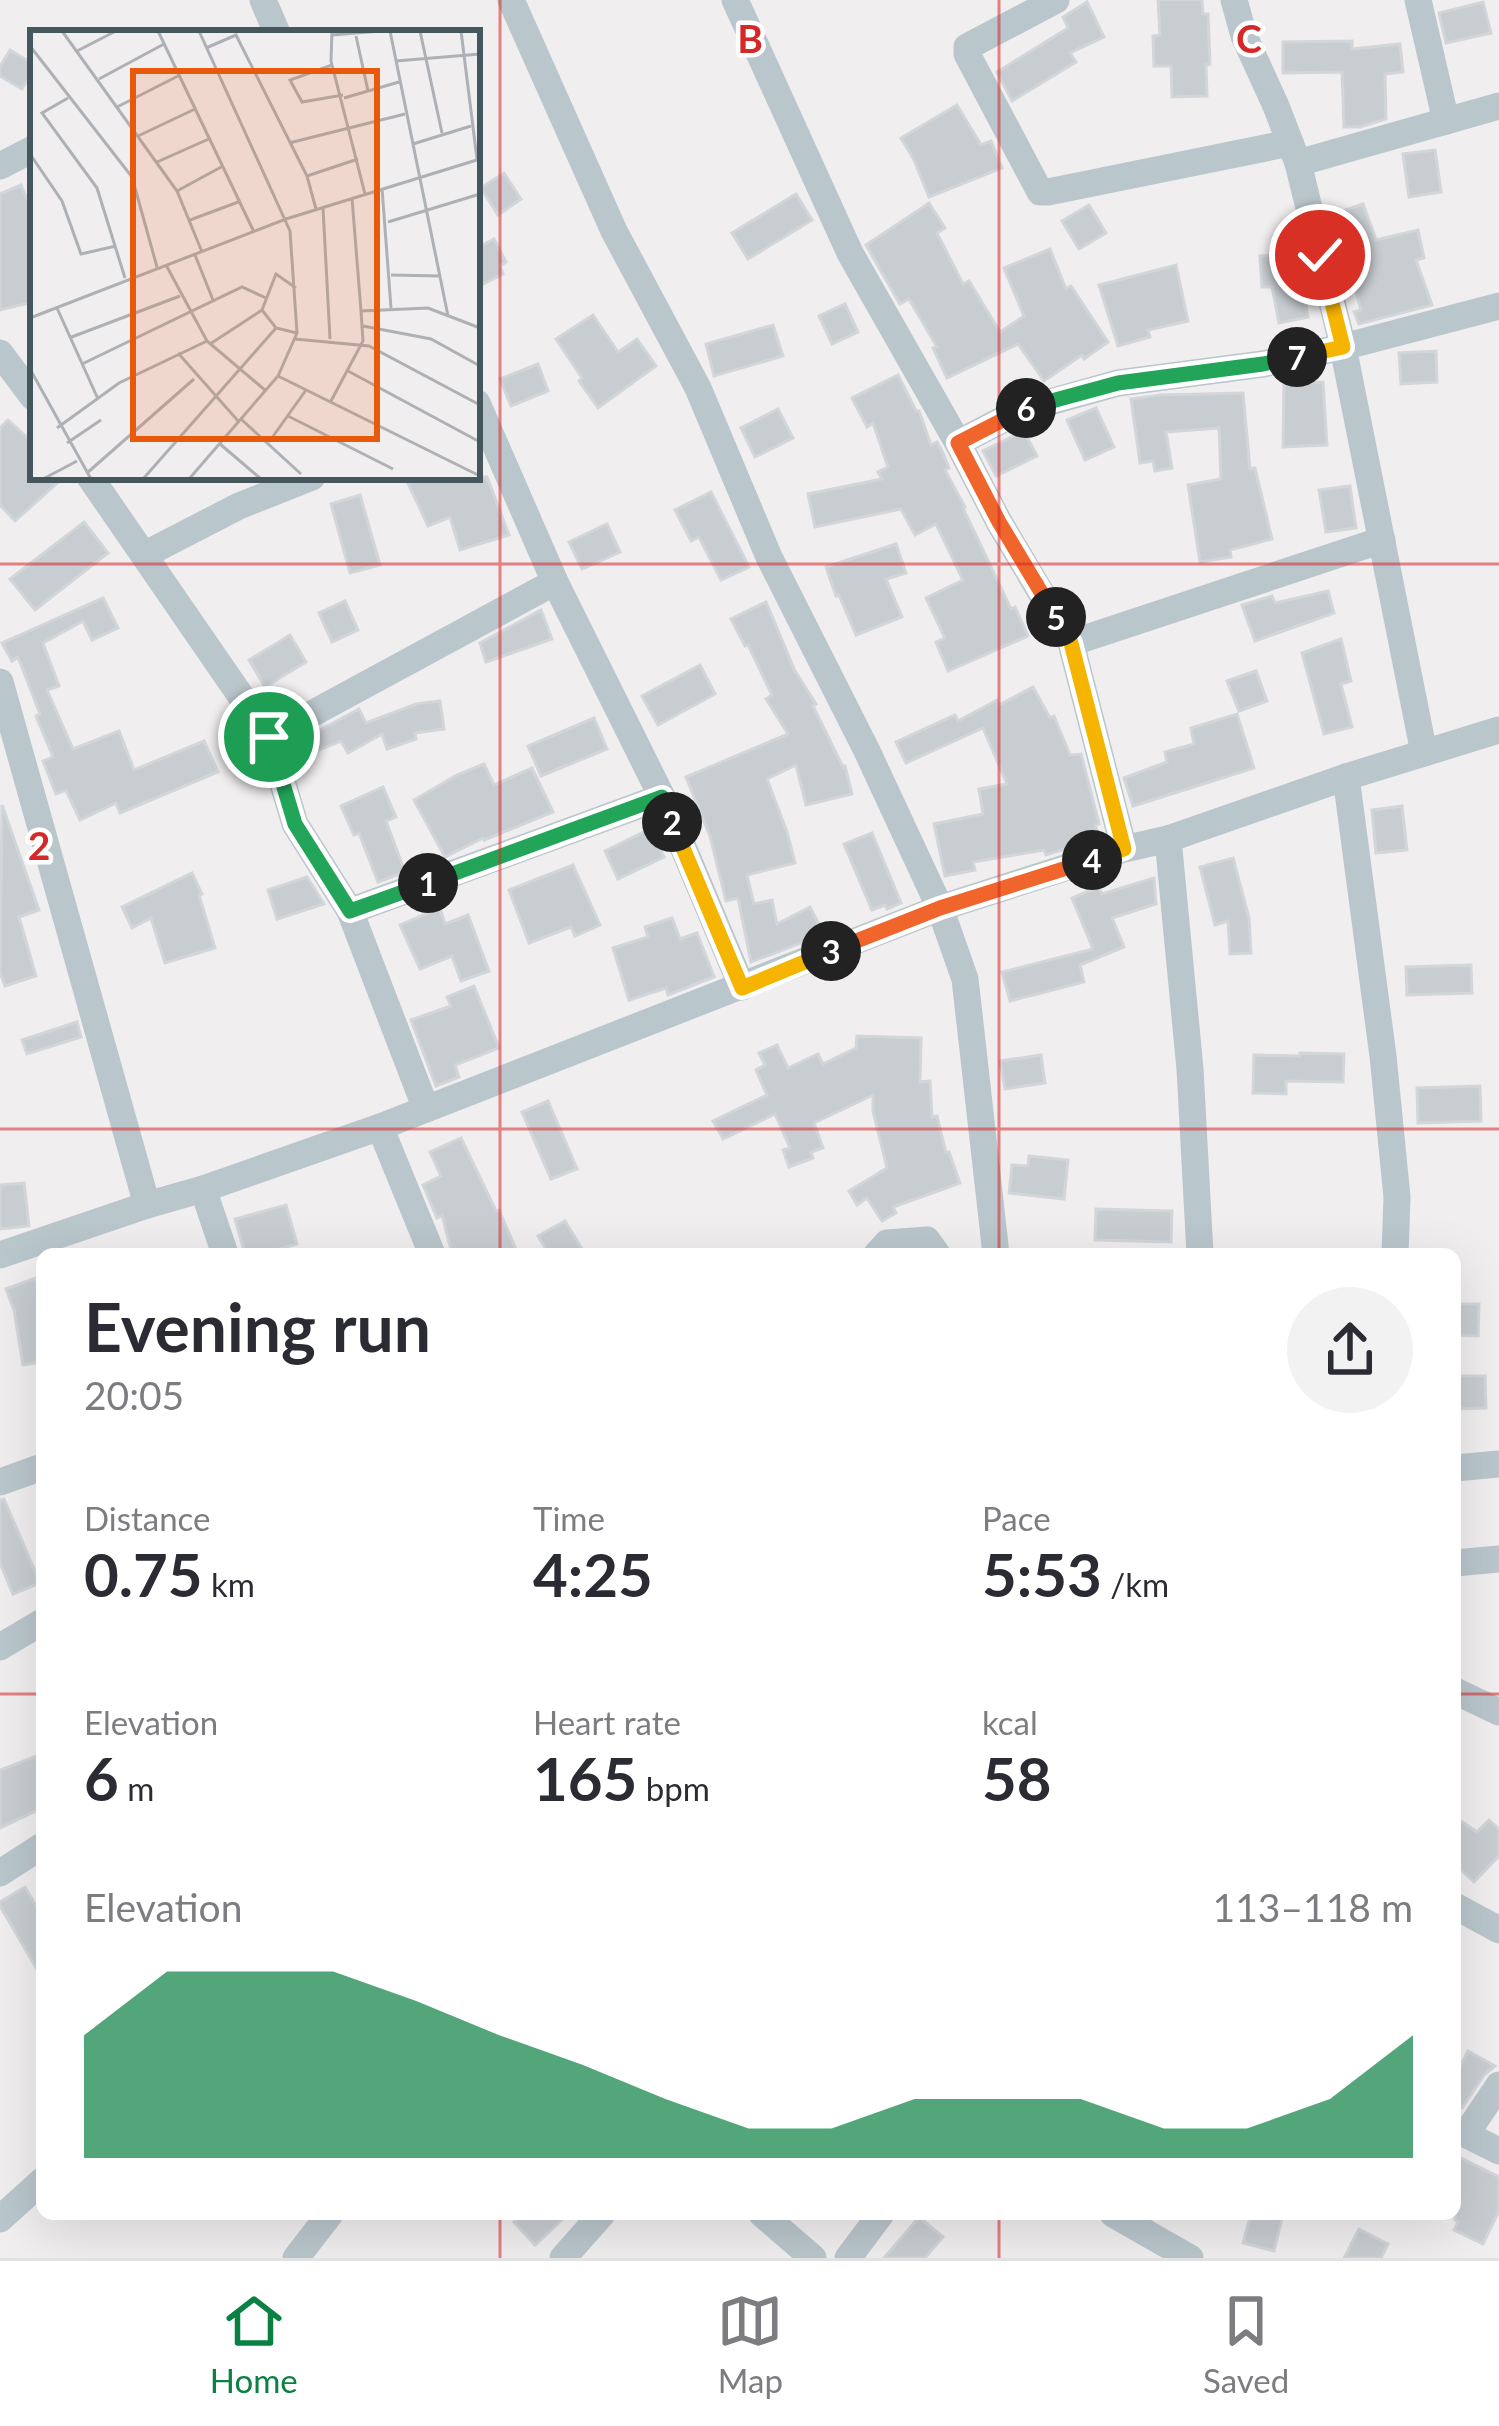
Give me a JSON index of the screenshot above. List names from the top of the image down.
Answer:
{
  "page": {
    "pins": [
      "7",
      "6",
      "5",
      "2",
      "4",
      "1",
      "3"
    ],
    "heading": ["Evening run", "20:05"],
    "stats": [
      ["Distance", "0.75 km"],
      ["Time", "4:25"],
      ["Pace", "5:53 /km"],
      ["Elevation", "6 m"],
      ["Heart rate", "165 bpm"],
      ["kcal", "58"]
    ],
    "chart": ["Elevation", "113–118 m"],
    "tabs": ["Home", "Map", "Saved"]
  },
  "grid": {
    "columns": ["B", "C"],
    "rows": ["2"]
  }
}
